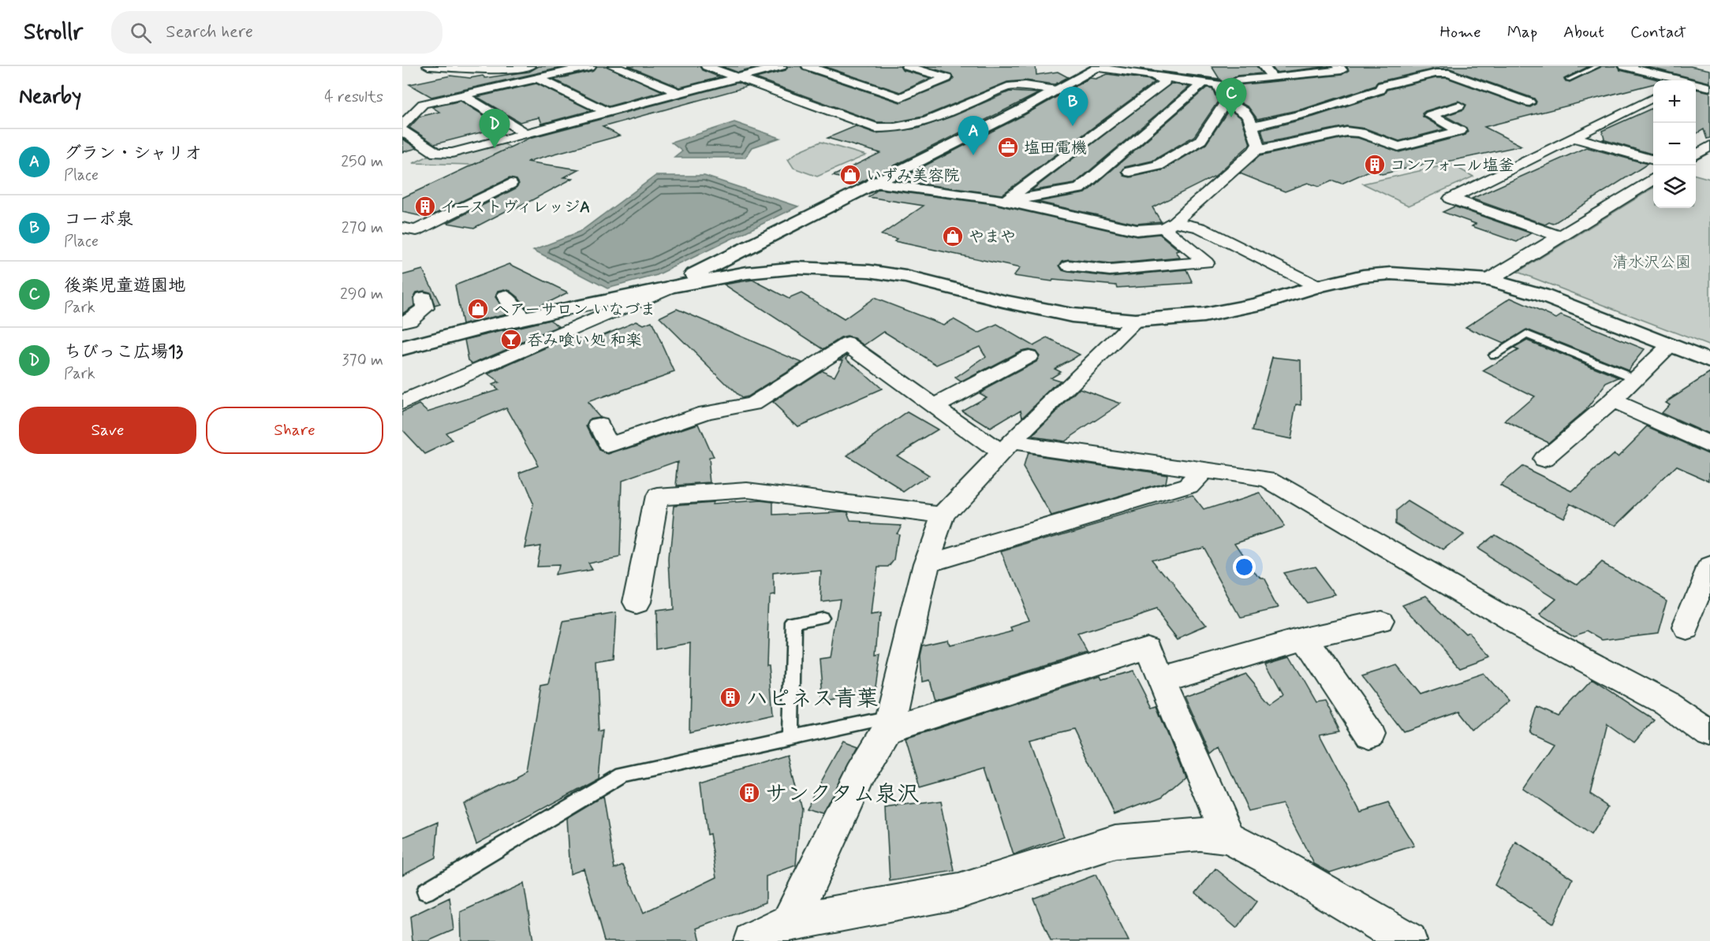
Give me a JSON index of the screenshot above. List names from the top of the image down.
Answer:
{
  "parks": ["清水沢公園"],
  "places": {
    "office": ["塩田電機"],
    "building": [
      "コンフォール塩釜",
      "イーストヴィレッジA",
      "ハピネス青葉",
      "サンクタム泉沢"
    ],
    "shop": ["いずみ美容院", "やまや", "ヘアーサロン いなづま"],
    "bar": ["呑み喰い処 和楽"]
  },
  "page": {
    "header": "Strollr",
    "search": "Search here",
    "nav": [
      "Home",
      "Map",
      "About",
      "Contact"
    ],
    "heading": ["Nearby", "4 results"],
    "pins": [
      "C",
      "B",
      "D",
      "A"
    ],
    "map_buttons": ["+", "−"],
    "list": [
      {
        "mark": "A",
        "name": "グラン・シャリオ",
        "note": "Place",
        "value": "250 m"
      },
      {
        "mark": "B",
        "name": "コーポ泉",
        "note": "Place",
        "value": "270 m"
      },
      {
        "mark": "C",
        "name": "後楽児童遊園地",
        "note": "Park",
        "value": "290 m"
      },
      {
        "mark": "D",
        "name": "ちびっこ広場13",
        "note": "Park",
        "value": "370 m"
      }
    ],
    "buttons": ["Save", "Share"]
  }
}
